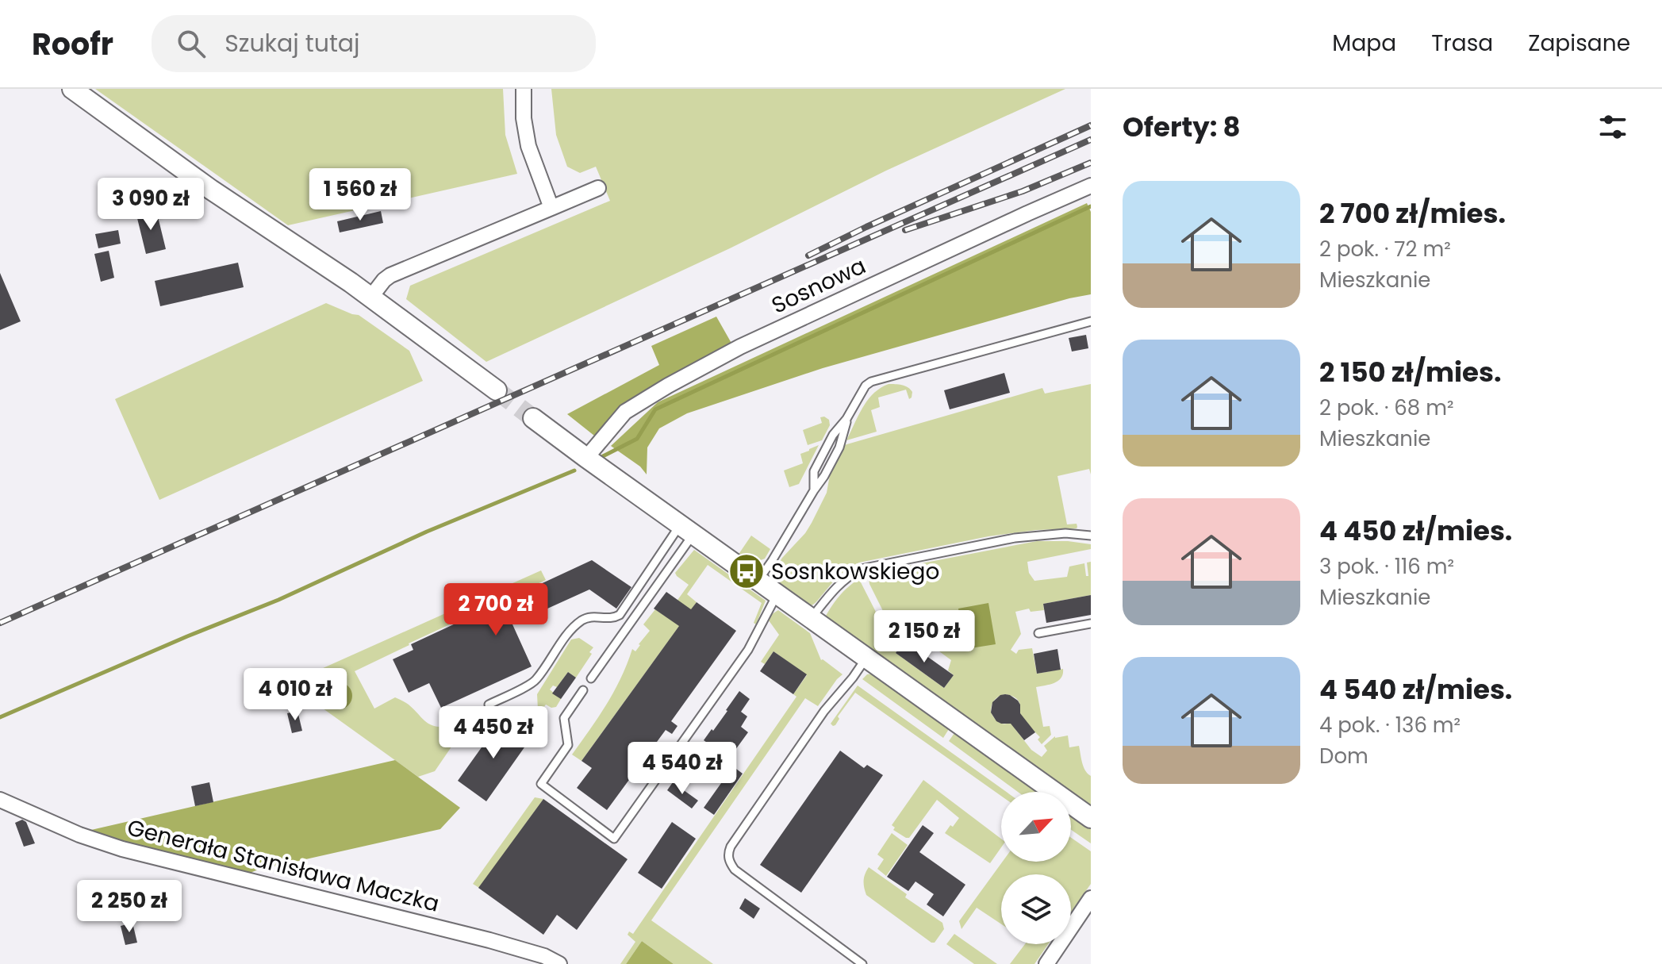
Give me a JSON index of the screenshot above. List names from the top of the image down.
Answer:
{
  "streets": {
    "street": ["Sosnowa", "Generała Stanisława Maczka"]
  },
  "places": {
    "bus stop": ["Sosnkowskiego"]
  },
  "north": "top right",
  "page": {
    "header": "Roofr",
    "search": "Szukaj tutaj",
    "nav": ["Mapa", "Trasa", "Zapisane"],
    "heading": "Oferty: 8",
    "list": [
      {
        "name": "2 700 zł/mies.",
        "note": "2 pok. · 72 m² · Mieszkanie"
      },
      {
        "name": "2 150 zł/mies.",
        "note": "2 pok. · 68 m² · Mieszkanie"
      },
      {
        "name": "4 450 zł/mies.",
        "note": "3 pok. · 116 m² · Mieszkanie"
      },
      {
        "name": "4 540 zł/mies.",
        "note": "4 pok. · 136 m² · Dom"
      }
    ],
    "price": [
      "1 560 zł",
      "3 090 zł",
      "2 700 zł",
      "2 150 zł",
      "4 010 zł",
      "4 450 zł",
      "4 540 zł",
      "2 250 zł"
    ]
  }
}
